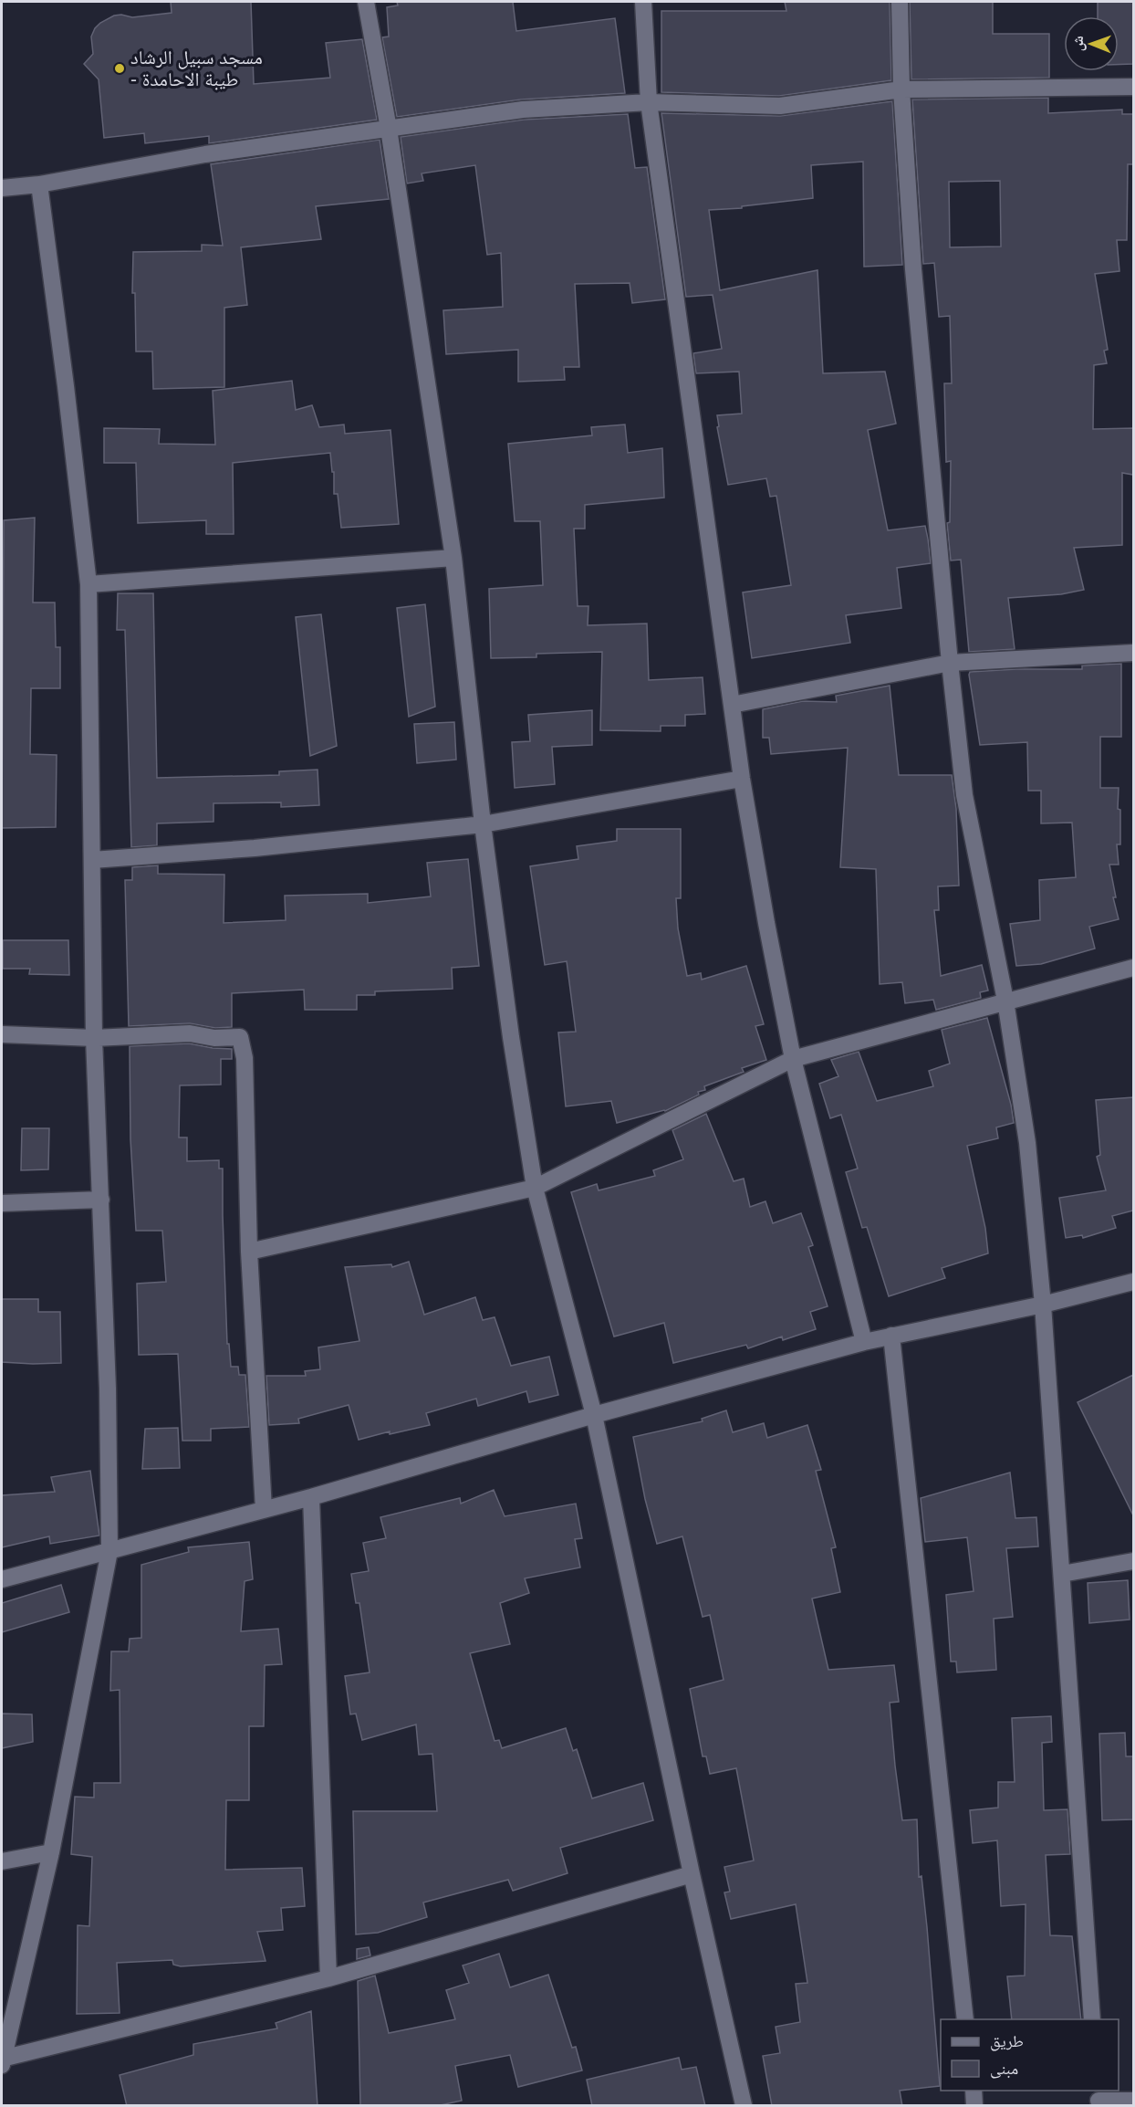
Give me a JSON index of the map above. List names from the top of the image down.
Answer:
{
  "places": ["مسجد سبيل الرشاد - طيبة الاحامدة"],
  "legend": ["طريق", "مبنى"],
  "north": "left"
}
